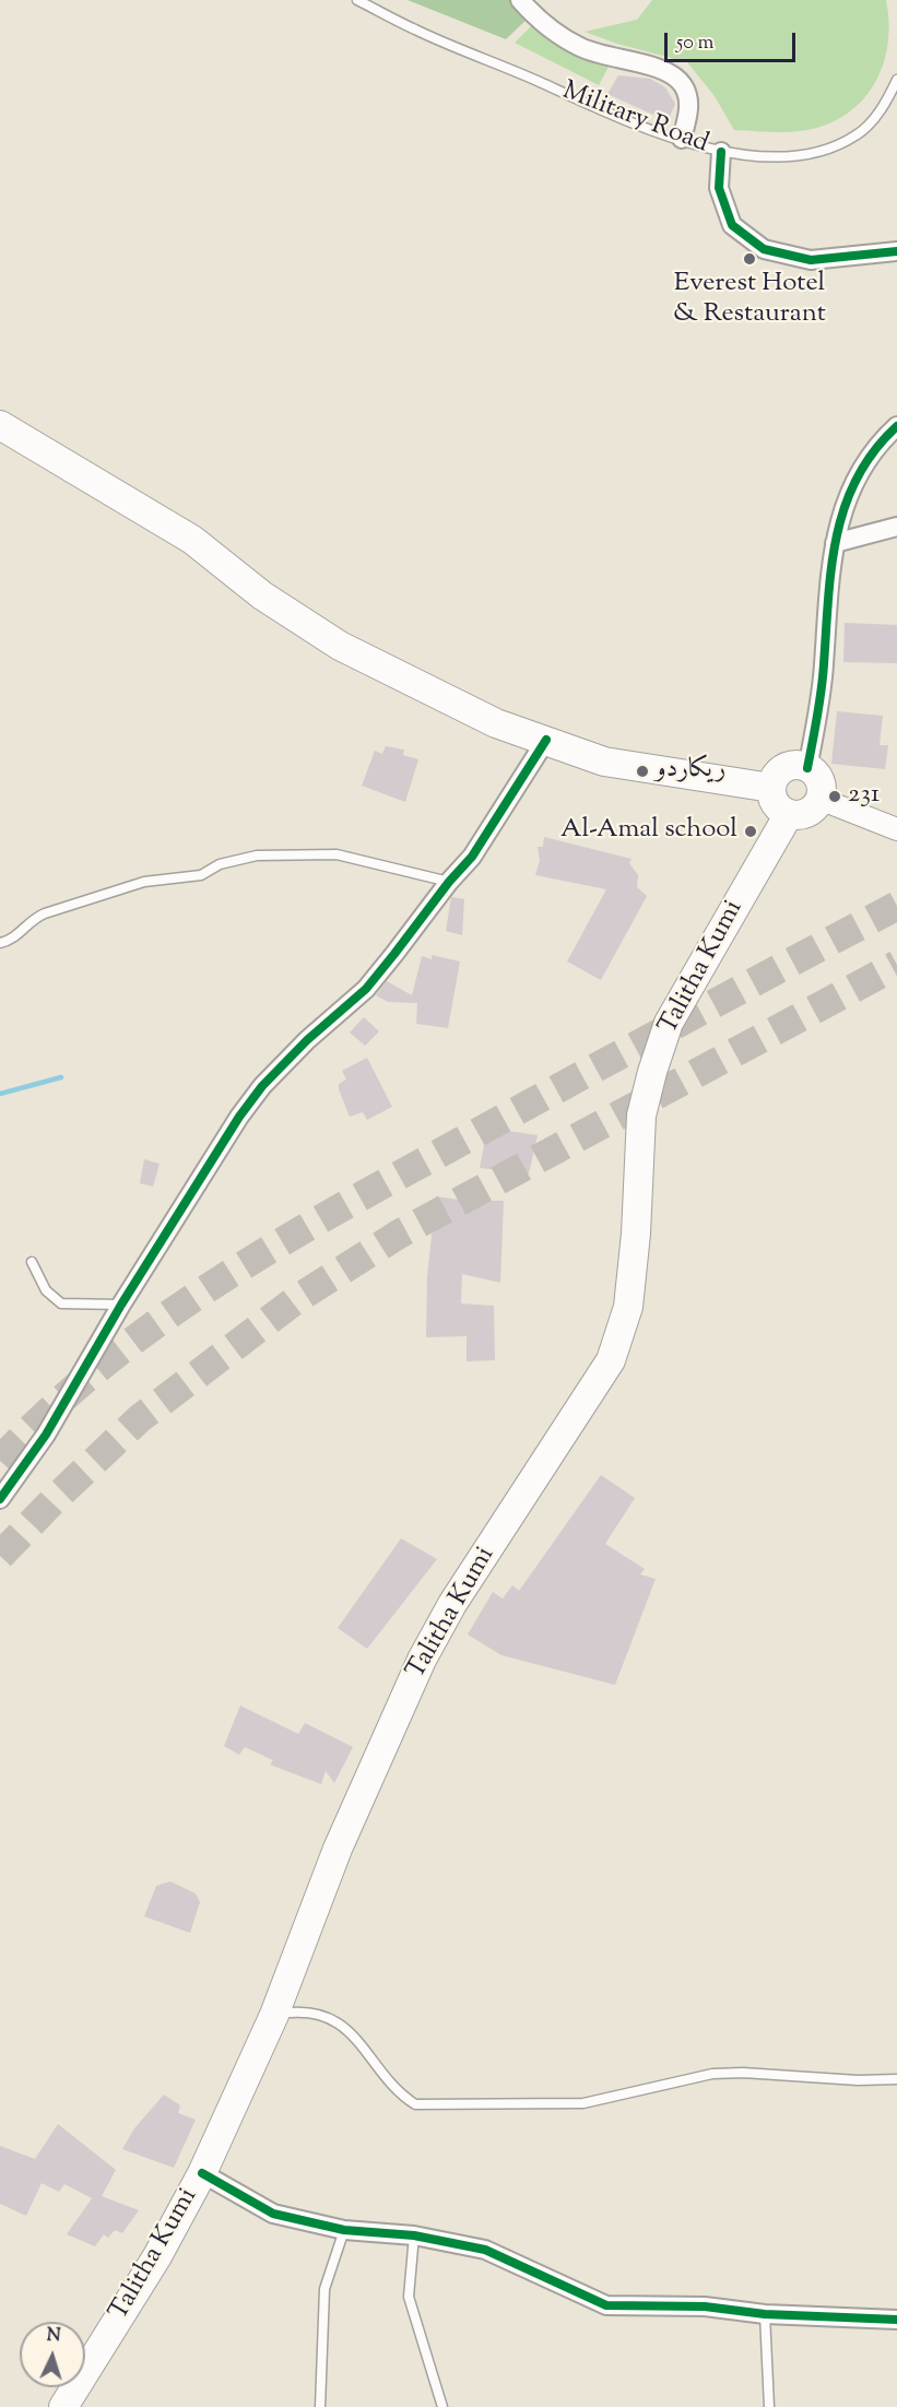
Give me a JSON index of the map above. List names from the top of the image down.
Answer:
{
  "streets": {
    "main road": ["Talitha Kumi"],
    "lane": ["Military Road"]
  },
  "places": [
    "Everest Hotel & Restaurant",
    "ريكاردو",
    "231",
    "Al-Amal school"
  ],
  "scale_bar": "50 m",
  "north": "top"
}
